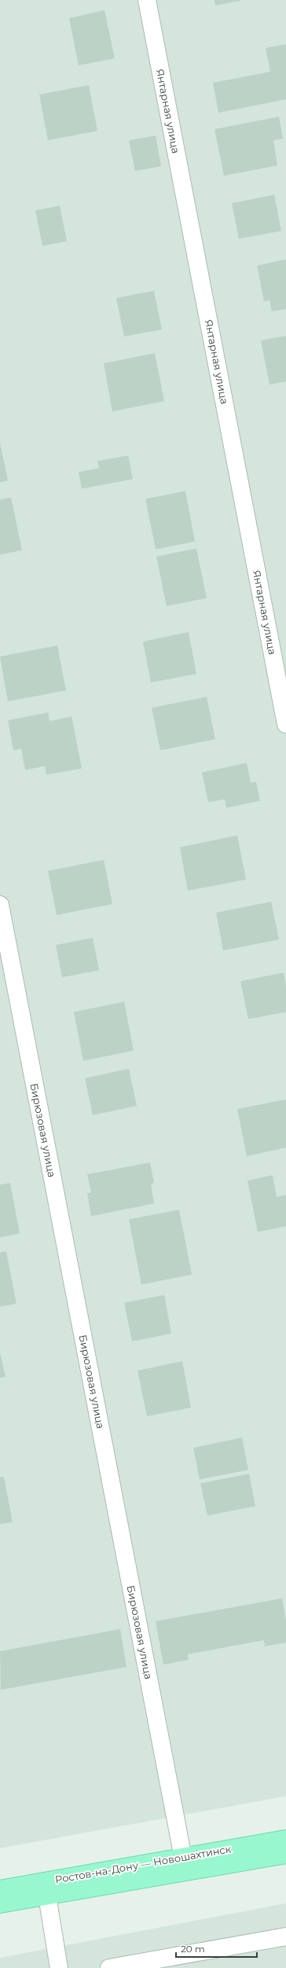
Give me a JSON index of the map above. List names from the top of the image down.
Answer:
{
  "streets": {
    "main road": ["Ростов-на-Дону — Новошахтинск"],
    "street": ["Янтарная улица", "Бирюзовая улица"]
  },
  "crossings": [
    ["Бирюзовая улица", "Ростов-на-Дону — Новошахтинск"]
  ],
  "scale_bar": "20 m"
}
